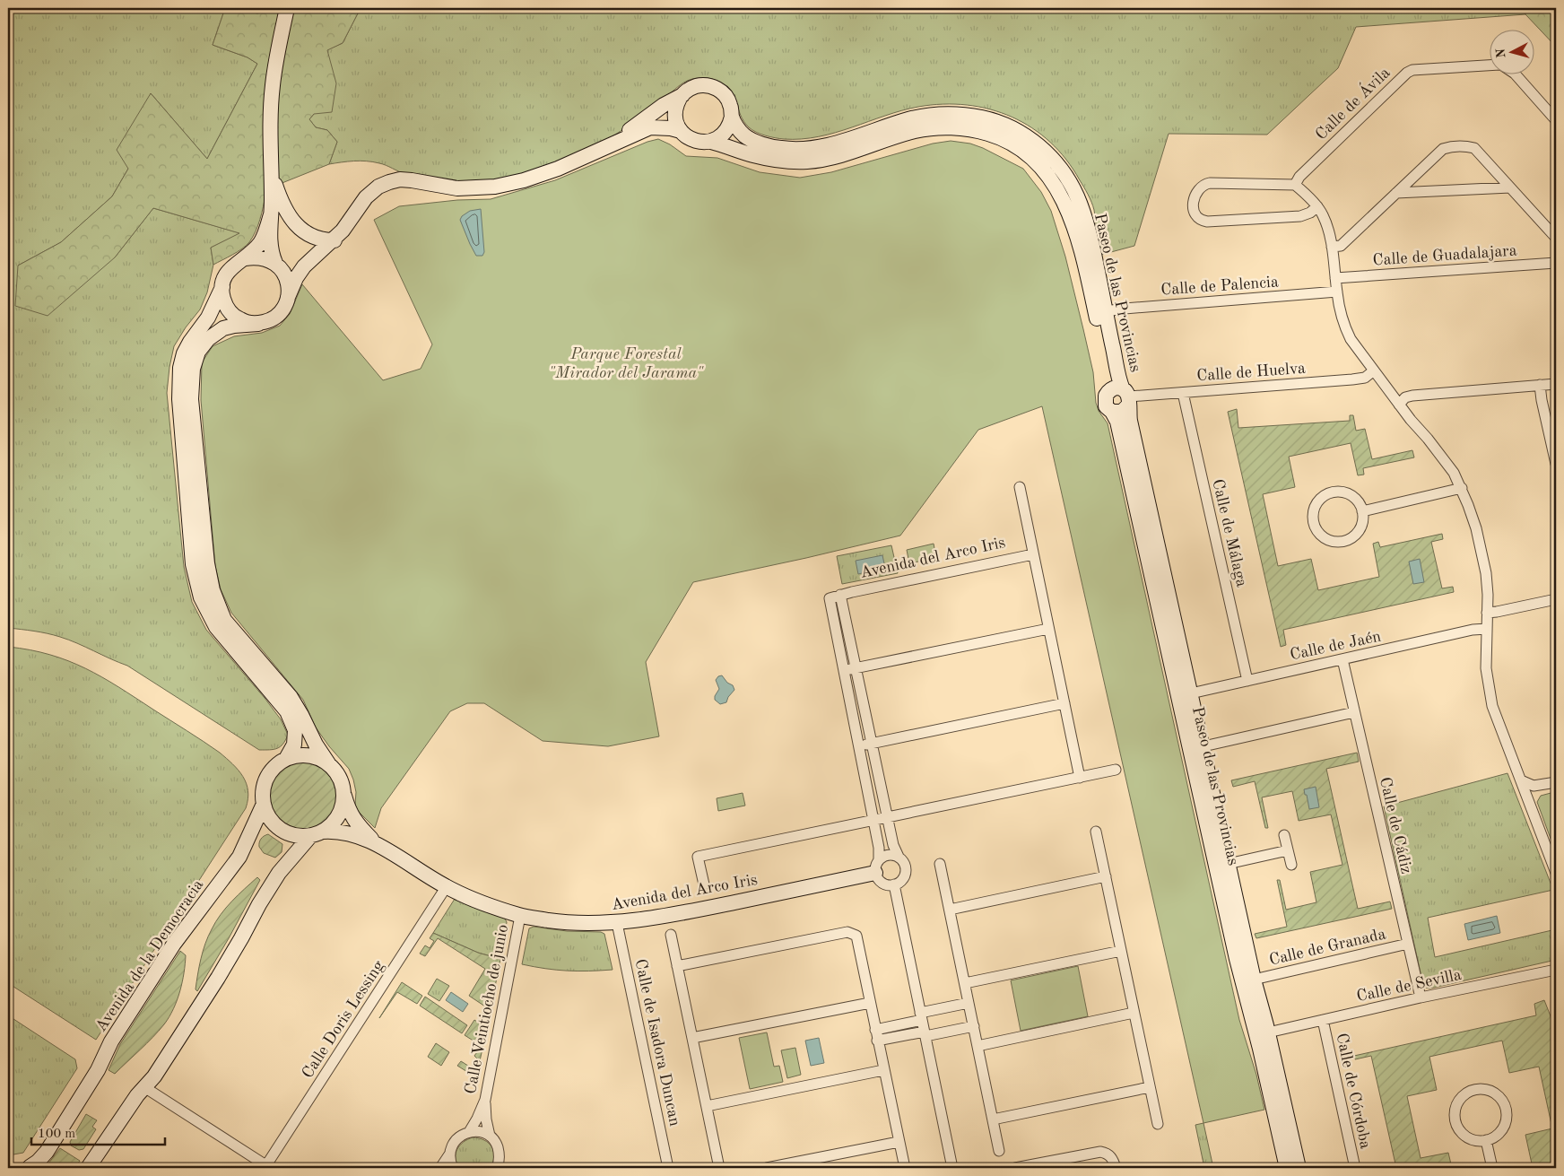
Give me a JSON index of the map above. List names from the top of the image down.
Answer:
{
  "streets": {
    "main road": ["Paseo de las Provincias", "Avenida del Arco Iris", "Avenida de la Democracia"],
    "street": [
      "Calle de Ávila",
      "Calle de Guadalajara",
      "Calle de Palencia",
      "Calle de Huelva",
      "Calle de Málaga",
      "Calle de Jaén",
      "Calle de Cádiz",
      "Calle de Granada",
      "Calle de Sevilla",
      "Calle Veintiocho de junio",
      "Calle Doris Lessing",
      "Calle de Isadora Duncan",
      "Calle de Córdoba"
    ]
  },
  "crossings": [
    ["Calle de Palencia", "Paseo de las Provincias"],
    ["Paseo de las Provincias", "Calle de Huelva"],
    ["Paseo de las Provincias", "Calle de Jaén"],
    ["Paseo de las Provincias", "Calle de Granada"],
    ["Paseo de las Provincias", "Calle de Sevilla"],
    ["Calle de Huelva", "Calle de Málaga"],
    ["Calle de Málaga", "Calle de Jaén"],
    ["Avenida del Arco Iris", "Avenida de la Democracia"],
    ["Avenida del Arco Iris", "Calle Veintiocho de junio"],
    ["Avenida del Arco Iris", "Calle Doris Lessing"],
    ["Avenida del Arco Iris", "Calle de Isadora Duncan"],
    ["Calle de Jaén", "Calle de Cádiz"],
    ["Calle de Cádiz", "Calle de Granada"],
    ["Calle de Cádiz", "Calle de Sevilla"],
    ["Calle de Sevilla", "Calle de Córdoba"]
  ],
  "parks": ["Parque Forestal \"Mirador del Jarama\""],
  "scale_bar": "100 m",
  "north": "left"
}
